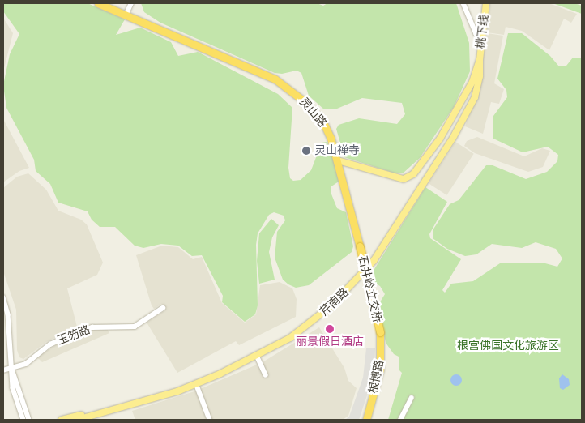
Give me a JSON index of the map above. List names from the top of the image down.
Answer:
{
  "streets": {
    "highway": ["灵山路", "石井岭立交桥", "根博路"],
    "main road": ["桃下线", "芹南路"],
    "street": ["玉笏路"]
  },
  "crossings": [
    ["桃下线", "芹南路"],
    ["灵山路", "石井岭立交桥"],
    ["石井岭立交桥", "根博路"]
  ],
  "parks": ["根宫佛国文化旅游区"],
  "places": ["灵山禅寺", "丽景假日酒店"]
}
